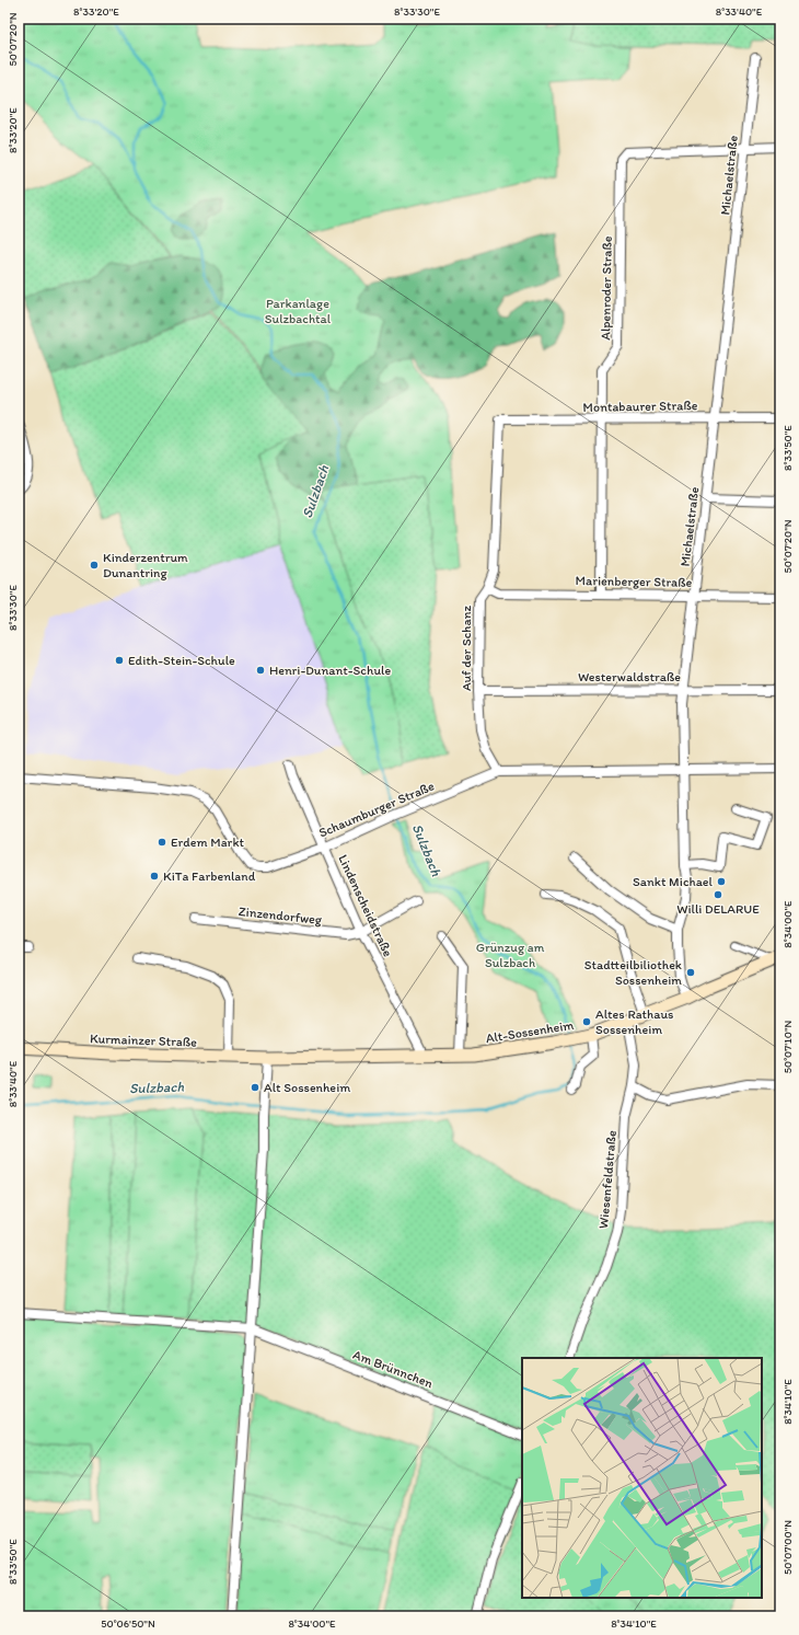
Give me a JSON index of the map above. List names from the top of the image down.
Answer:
{
  "streets": {
    "main road": ["Alt-Sossenheim", "Kurmainzer Straße"],
    "street": [
      "Michaelstraße",
      "Alpenroder Straße",
      "Montabaurer Straße",
      "Marienberger Straße",
      "Auf der Schanz",
      "Westerwaldstraße",
      "Schaumburger Straße",
      "Lindenscheidstraße",
      "Zinzendorfweg",
      "Wiesenfeldstraße",
      "Am Brünnchen"
    ]
  },
  "crossings": [
    ["Michaelstraße", "Alpenroder Straße"],
    ["Michaelstraße", "Montabaurer Straße"],
    ["Michaelstraße", "Marienberger Straße"],
    ["Michaelstraße", "Westerwaldstraße"],
    ["Michaelstraße", "Schaumburger Straße"],
    ["Michaelstraße", "Alt-Sossenheim"],
    ["Alpenroder Straße", "Montabaurer Straße"],
    ["Alpenroder Straße", "Marienberger Straße"],
    ["Montabaurer Straße", "Auf der Schanz"],
    ["Marienberger Straße", "Auf der Schanz"],
    ["Auf der Schanz", "Westerwaldstraße"],
    ["Auf der Schanz", "Schaumburger Straße"],
    ["Schaumburger Straße", "Lindenscheidstraße"],
    ["Lindenscheidstraße", "Zinzendorfweg"],
    ["Lindenscheidstraße", "Alt-Sossenheim"],
    ["Alt-Sossenheim", "Kurmainzer Straße"],
    ["Alt-Sossenheim", "Wiesenfeldstraße"]
  ],
  "water": ["Sulzbach"],
  "parks": ["Parkanlage Sulzbachtal", "Grünzug am Sulzbach"],
  "places": [
    "Kinderzentrum Dunantring",
    "Edith-Stein-Schule",
    "Henri-Dunant-Schule",
    "Erdem Markt",
    "KiTa Farbenland",
    "Sankt Michael",
    "Willi DELARUE",
    "Stadtteilbiliothek Sossenheim",
    "Altes Rathaus Sossenheim",
    "Alt Sossenheim"
  ],
  "coordinates": [
    "8°33'20\"E",
    "8°33'30\"E",
    "8°33'40\"E",
    "50°07'20\"N",
    "8°33'50\"E",
    "8°34'00\"E",
    "50°07'10\"N",
    "8°34'10\"E",
    "50°07'00\"N",
    "50°06'50\"N"
  ]
}
